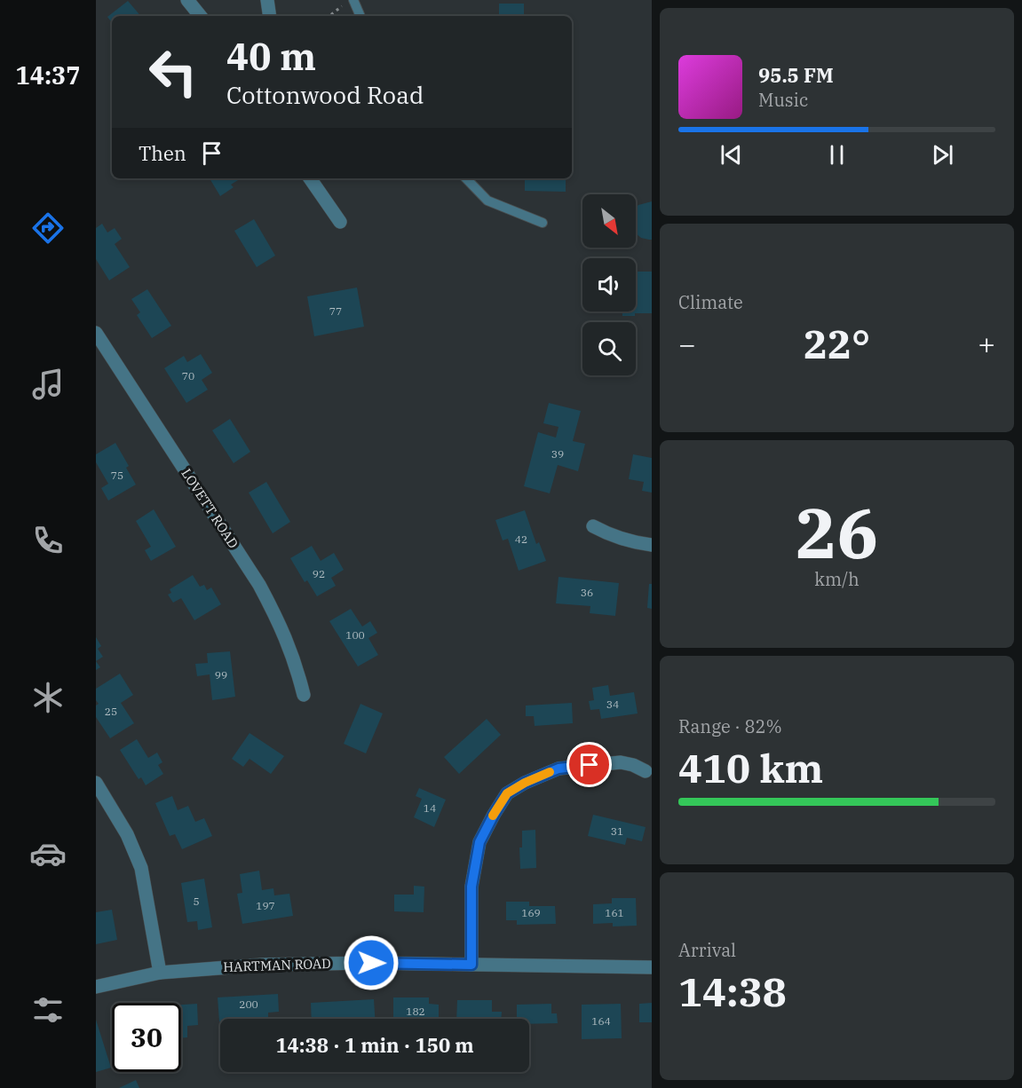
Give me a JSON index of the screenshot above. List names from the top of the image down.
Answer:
{
  "streets": {
    "street": ["LOVETT ROAD", "HARTMAN ROAD"]
  },
  "house_numbers": [
    "77",
    "70",
    "39",
    "75",
    "42",
    "92",
    "36",
    "100",
    "99",
    "34",
    "25",
    "14",
    "31",
    "5",
    "197",
    "169",
    "161",
    "200",
    "182",
    "164"
  ],
  "north": "bottom right",
  "page": {
    "tabs": "14:37",
    "turn": ["40 m", "Cottonwood Road"],
    "song": ["95.5 FM", "Music"],
    "then": "Then",
    "tile": [
      "Climate",
      ["26", "km/h"],
      ["Range · 82%", "410 km"],
      ["Arrival", "14:38"]
    ],
    "heat": ["−", "22°", "+"],
    "limit": "30",
    "trip": "14:38 · 1 min · 150 m"
  }
}
